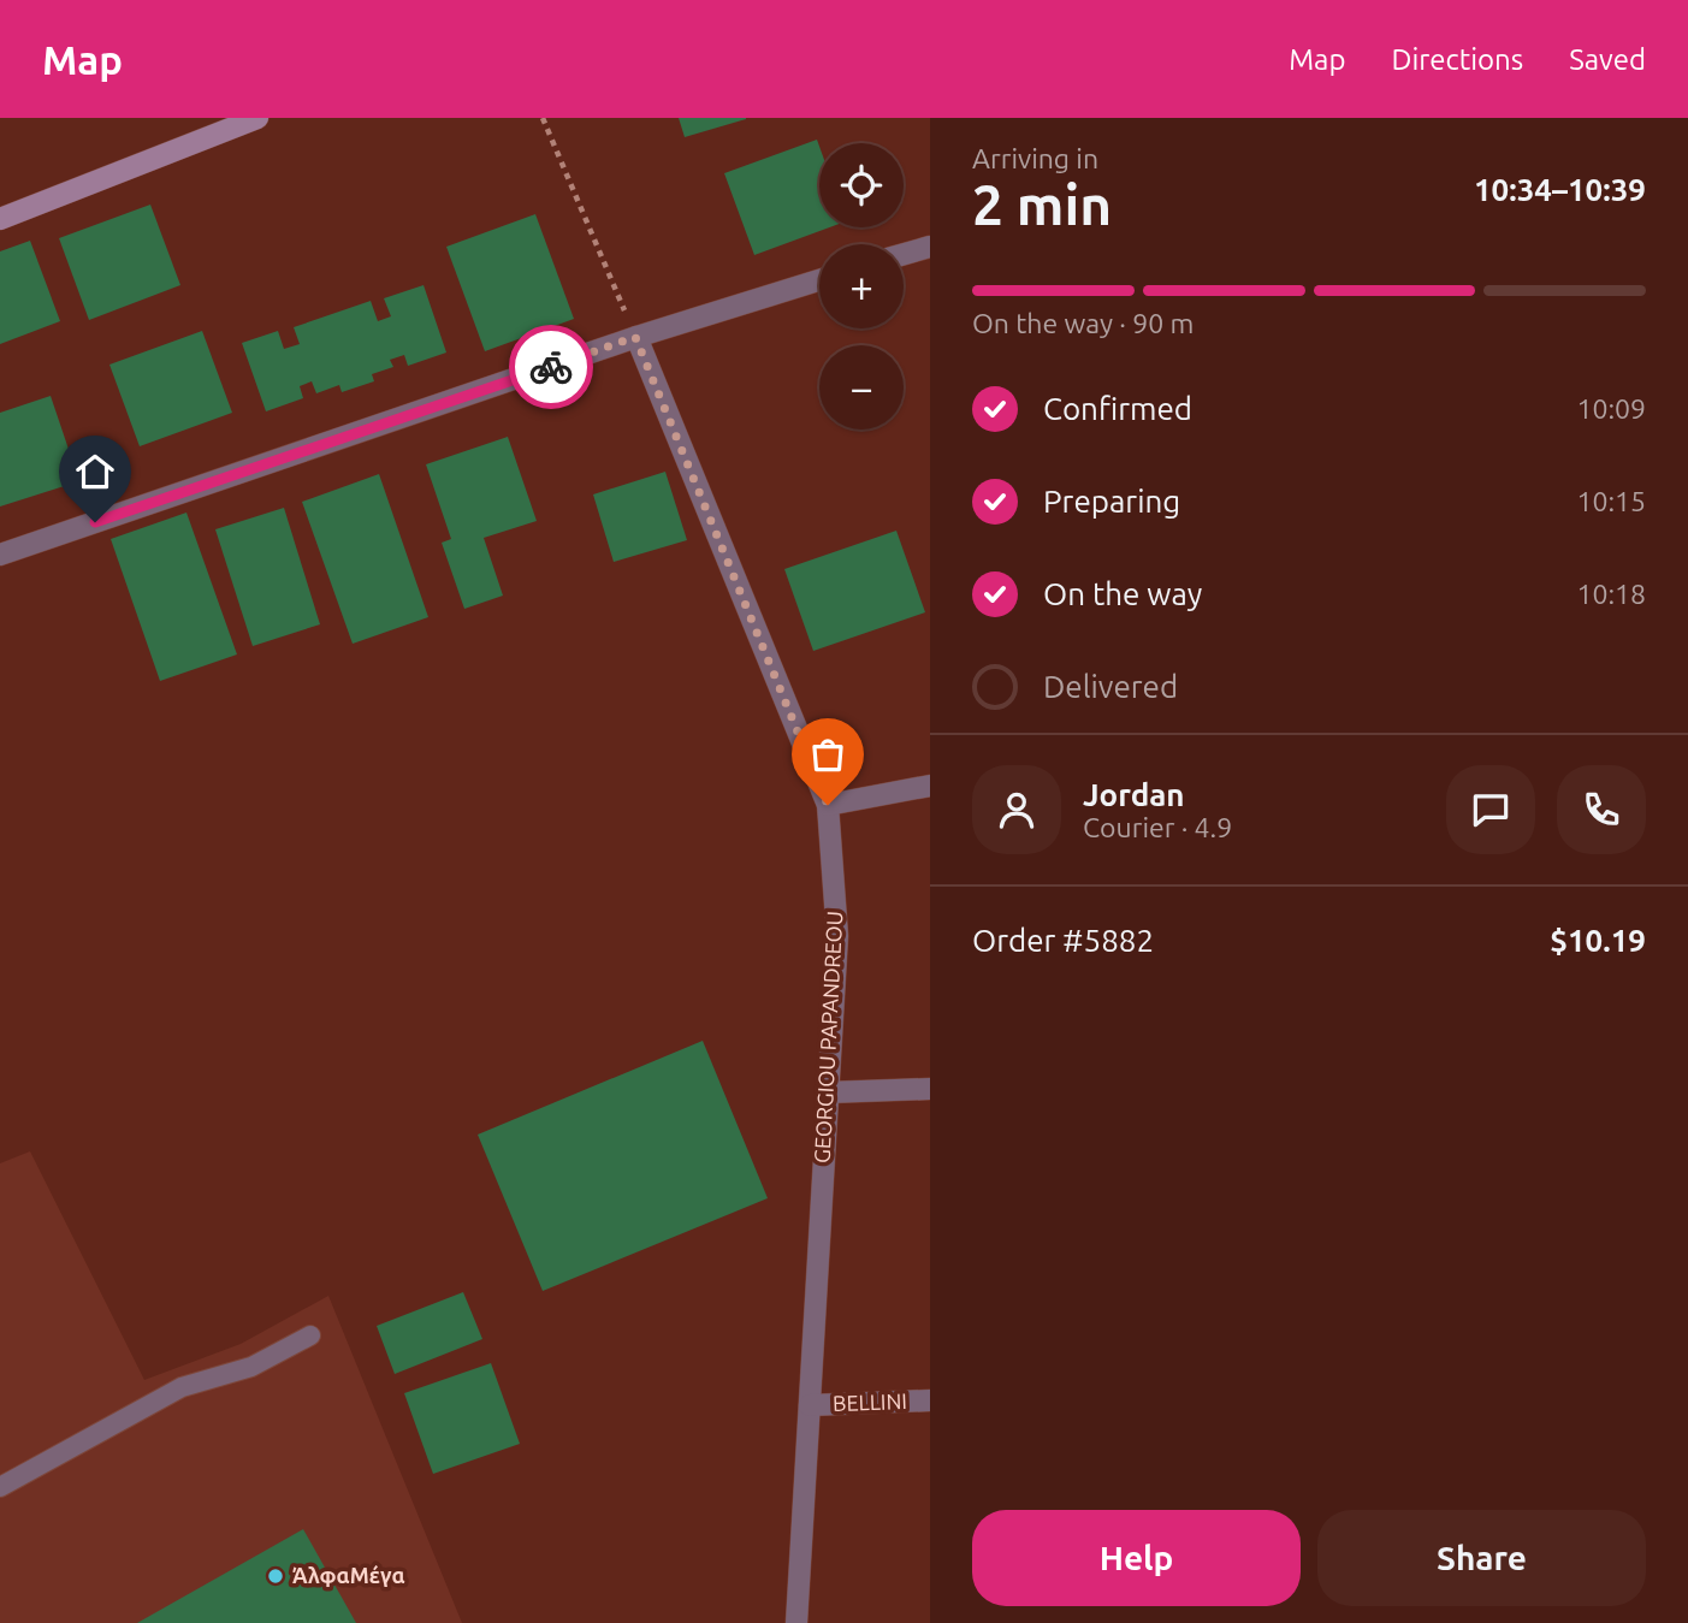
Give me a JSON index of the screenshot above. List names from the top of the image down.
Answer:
{
  "streets": {
    "street": ["GEORGIOU PAPANDREOU", "BELLINI"]
  },
  "crossings": [
    ["GEORGIOU PAPANDREOU", "BELLINI"]
  ],
  "places": ["ΆλφαΜέγα"],
  "page": {
    "header": "Map",
    "nav": ["Map", "Directions", "Saved"],
    "heading": ["2 min", "Arriving in", "10:34–10:39"],
    "panel": [
      "Jordan",
      "Courier · 4.9",
      "Order #5882",
      "$10.19"
    ],
    "map_buttons": ["+", "−"],
    "bar": "On the way · 90 m",
    "list": [
      ["Confirmed", "10:09"],
      ["Preparing", "10:15"],
      ["On the way", "10:18"],
      "Delivered"
    ],
    "buttons": ["Help", "Share"]
  }
}
